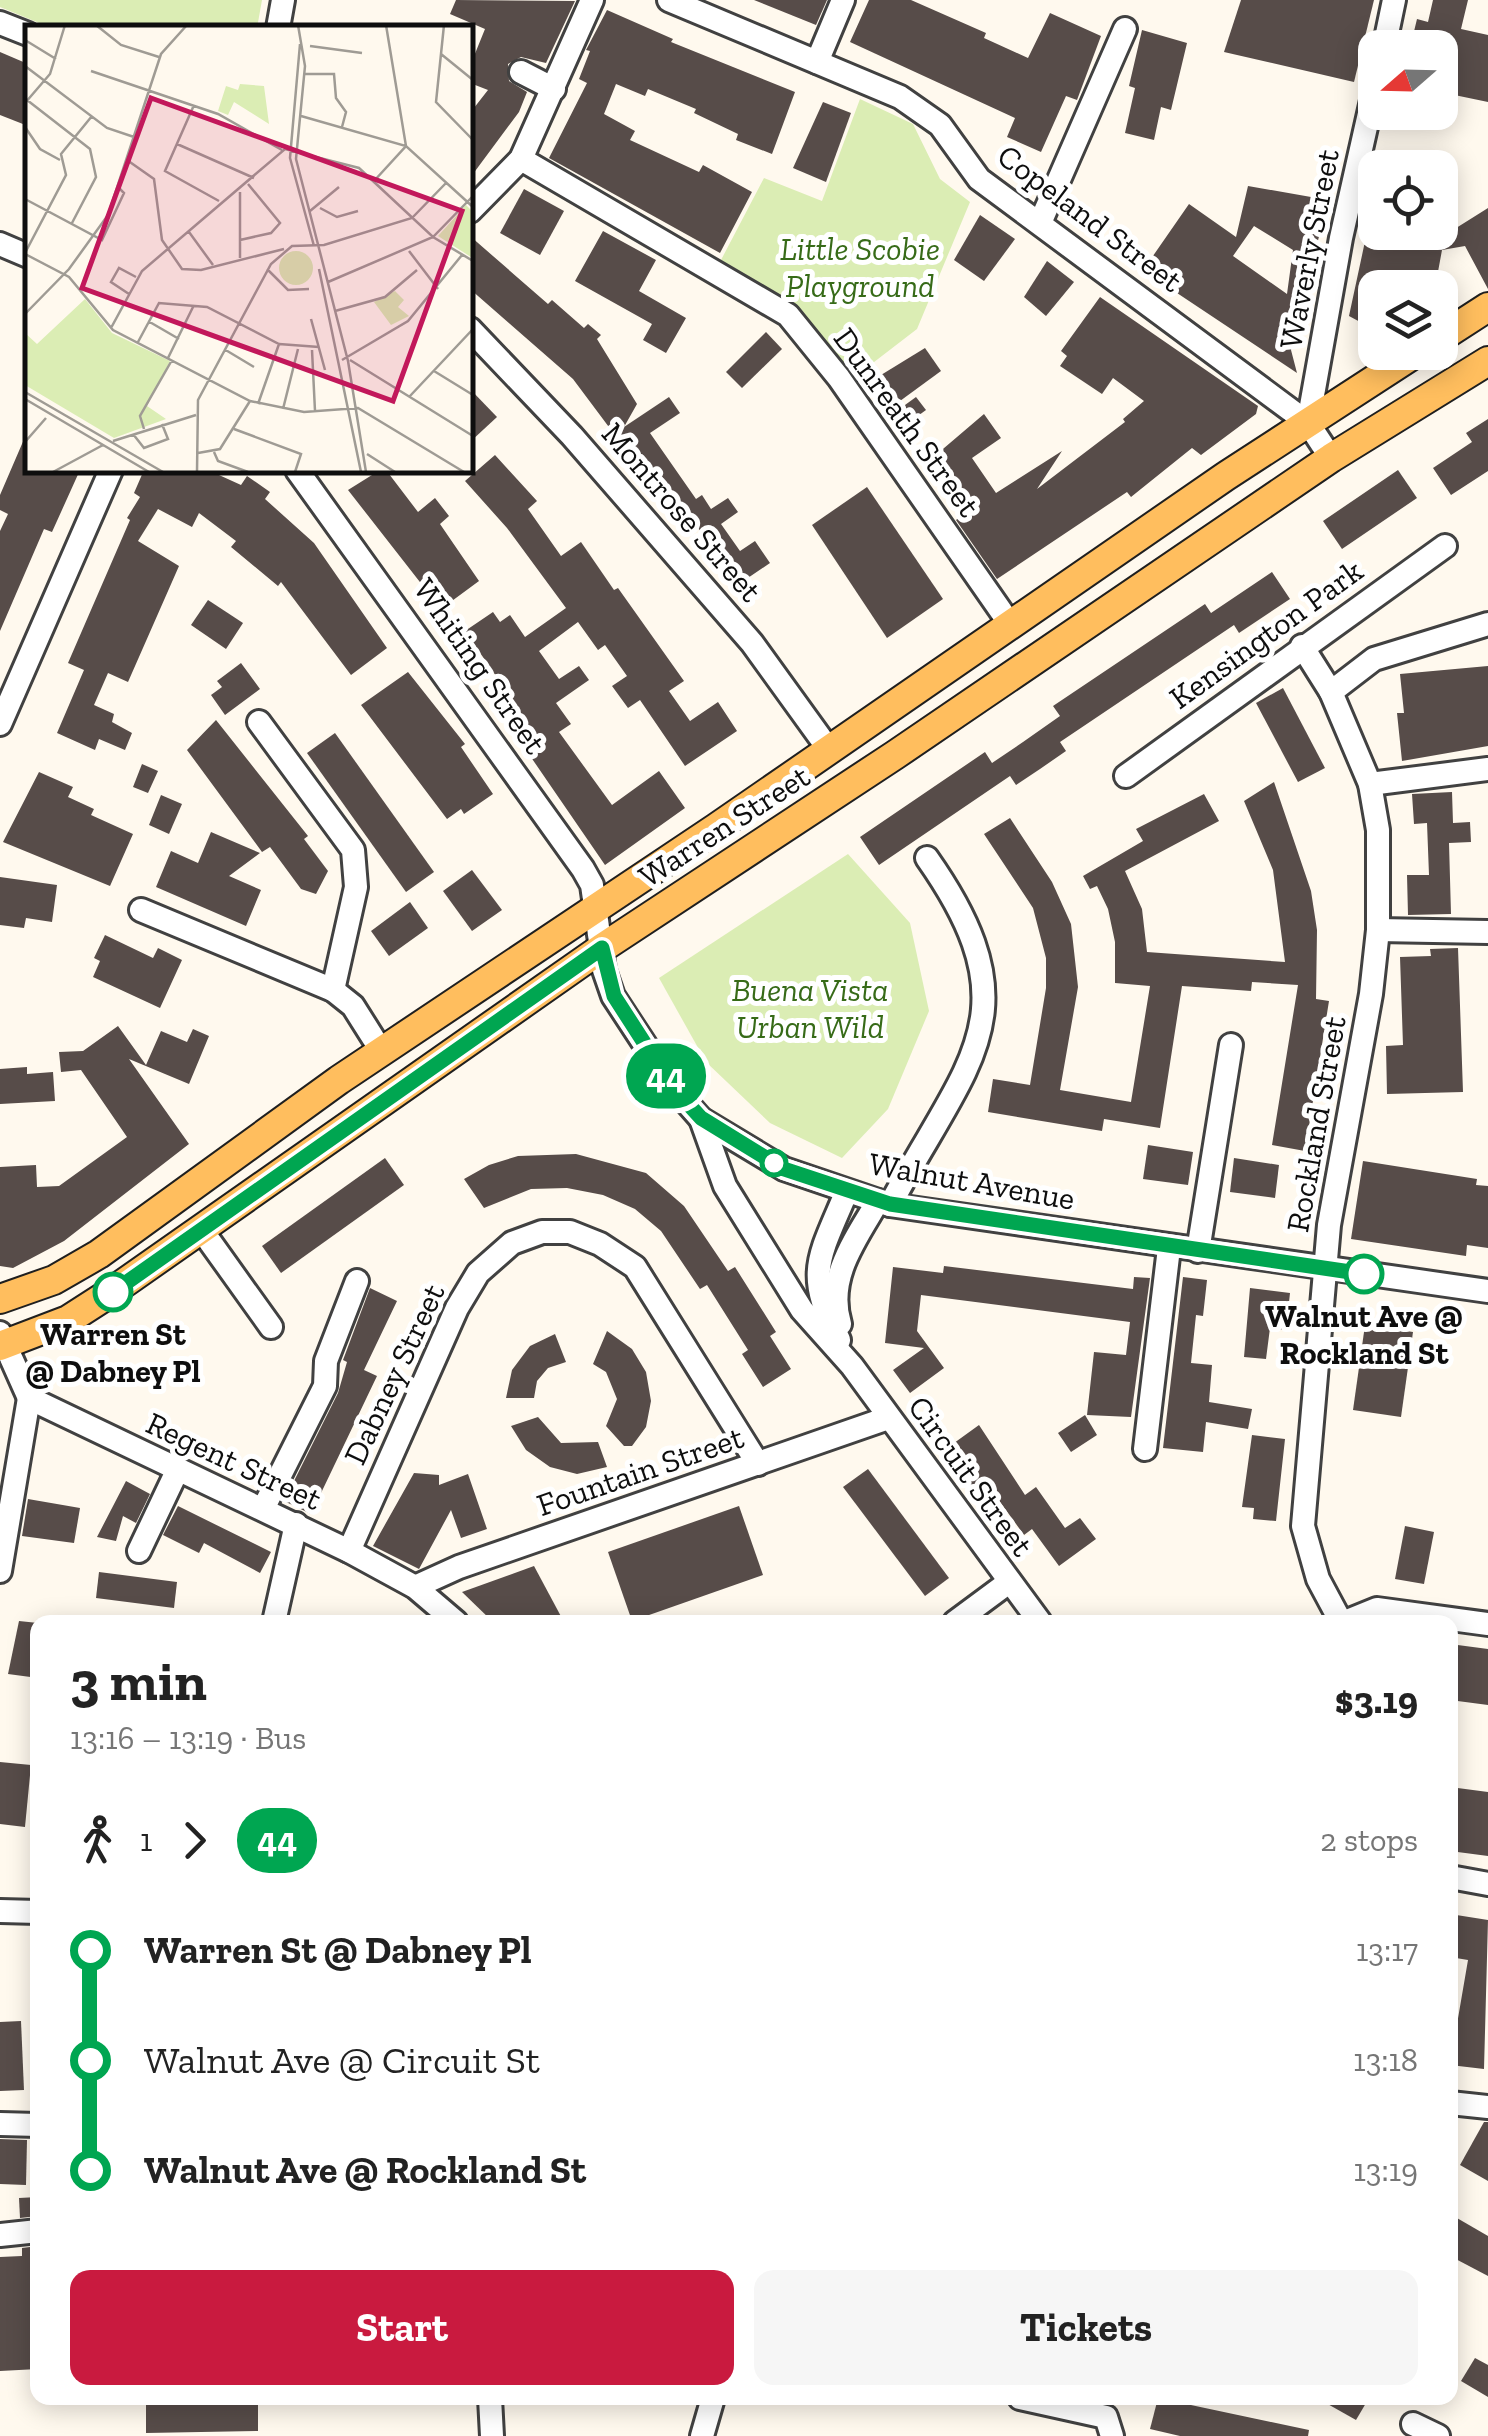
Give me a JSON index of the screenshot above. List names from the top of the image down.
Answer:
{
  "streets": {
    "main road": ["Warren Street"],
    "street": [
      "Copeland Street",
      "Waverly Street",
      "Dunreath Street",
      "Montrose Street",
      "Kensington Park",
      "Whiting Street",
      "Rockland Street",
      "Walnut Avenue",
      "Dabney Street",
      "Regent Street",
      "Fountain Street",
      "Circuit Street"
    ]
  },
  "crossings": [
    ["Copeland Street", "Waverly Street"],
    ["Copeland Street", "Warren Street"],
    ["Waverly Street", "Warren Street"],
    ["Dunreath Street", "Warren Street"],
    ["Montrose Street", "Warren Street"],
    ["Kensington Park", "Rockland Street"],
    ["Whiting Street", "Warren Street"],
    ["Whiting Street", "Walnut Avenue"],
    ["Warren Street", "Walnut Avenue"],
    ["Rockland Street", "Walnut Avenue"],
    ["Walnut Avenue", "Circuit Street"],
    ["Dabney Street", "Regent Street"],
    ["Dabney Street", "Fountain Street"],
    ["Regent Street", "Fountain Street"],
    ["Fountain Street", "Circuit Street"]
  ],
  "parks": ["Little Scobie Playground", "Buena Vista Urban Wild"],
  "places": ["Walnut Ave @ Rockland St", "Warren St @ Dabney Pl"],
  "lines": ["bus line 44"],
  "north": "left",
  "page": {
    "on_map": "44",
    "heading": ["3 min", "13:16 – 13:19 · Bus", "$3.19"],
    "legs": ["1", "44", "2 stops"],
    "list": [
      {
        "name": "Warren St @ Dabney Pl",
        "value": "13:17"
      },
      {
        "name": "Walnut Ave @ Circuit St",
        "value": "13:18"
      },
      {
        "name": "Walnut Ave @ Rockland St",
        "value": "13:19"
      }
    ],
    "buttons": ["Start", "Tickets"]
  }
}
